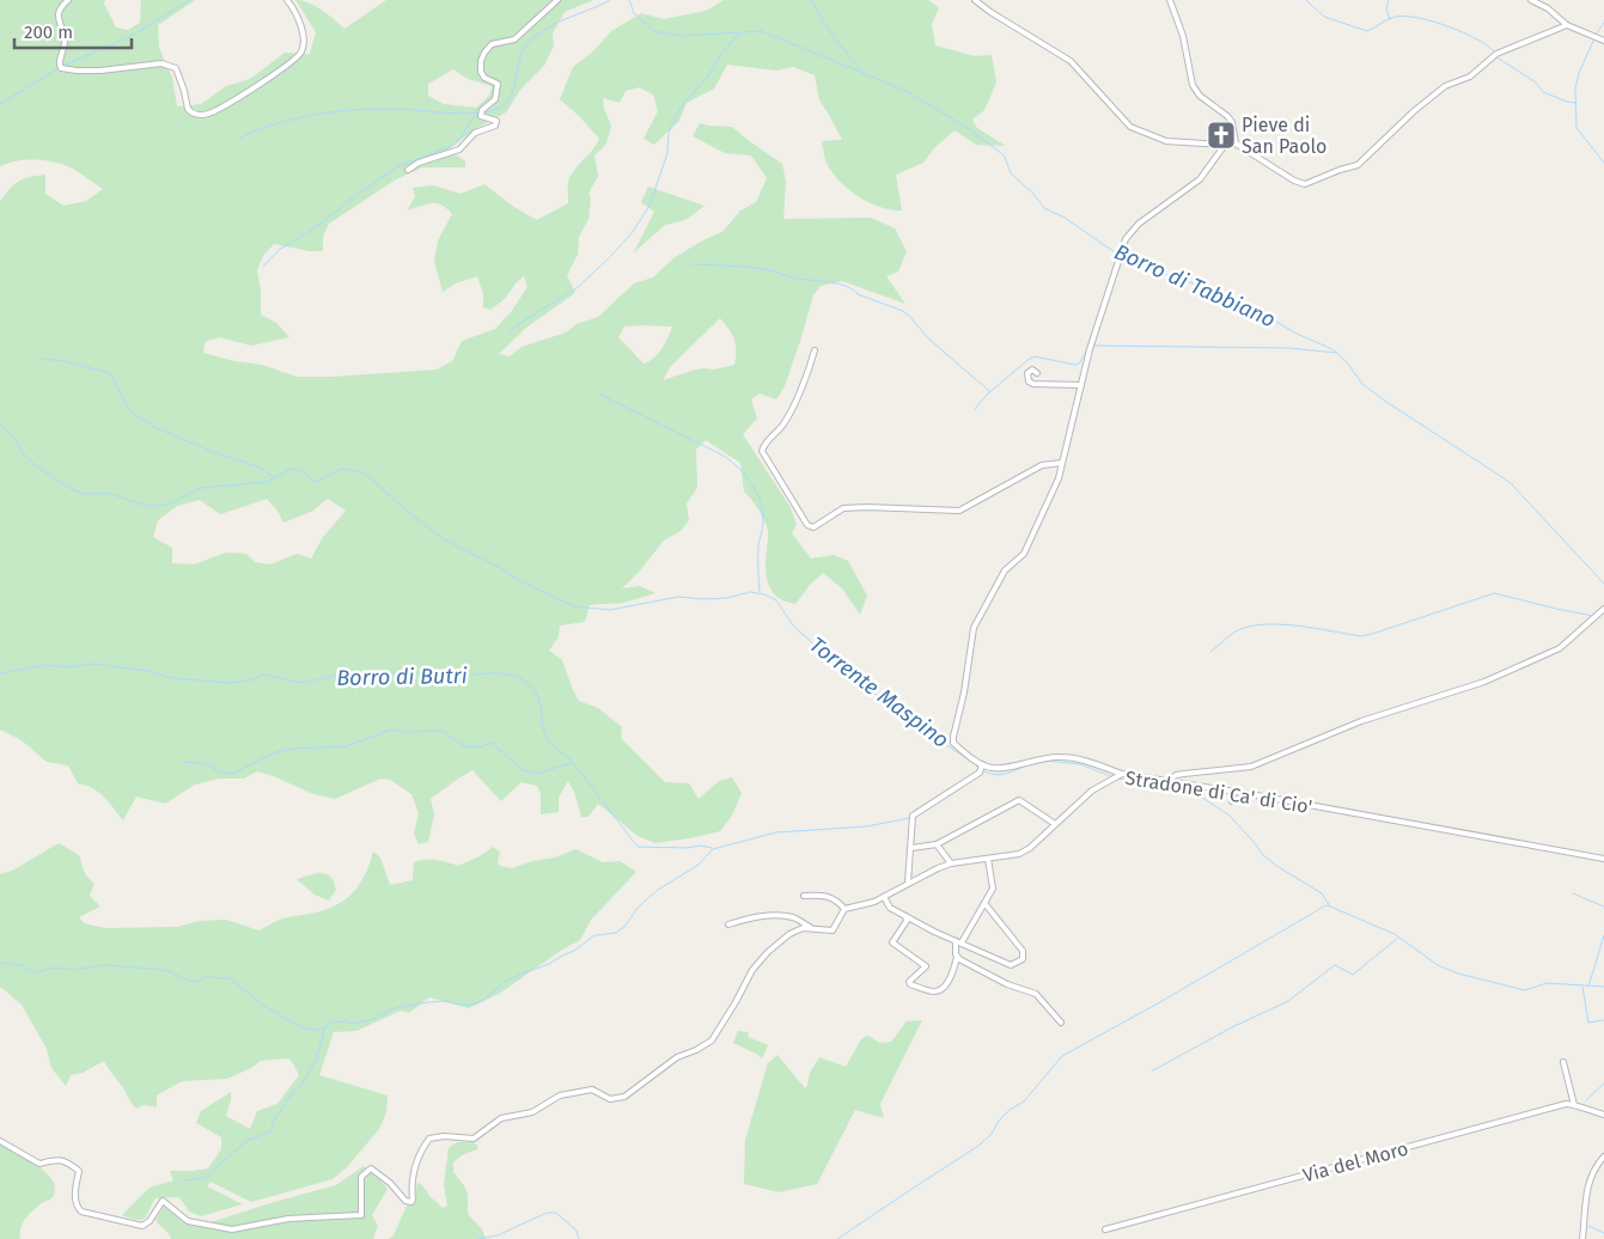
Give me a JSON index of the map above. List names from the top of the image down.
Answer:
{
  "streets": {
    "street": ["Stradone di Ca' di Cio'", "Via del Moro"]
  },
  "water": ["Borro di Tabbiano", "Borro di Butri", "Torrente Maspino"],
  "places": {
    "church": ["Pieve di San Paolo"]
  },
  "scale_bar": "200 m"
}
